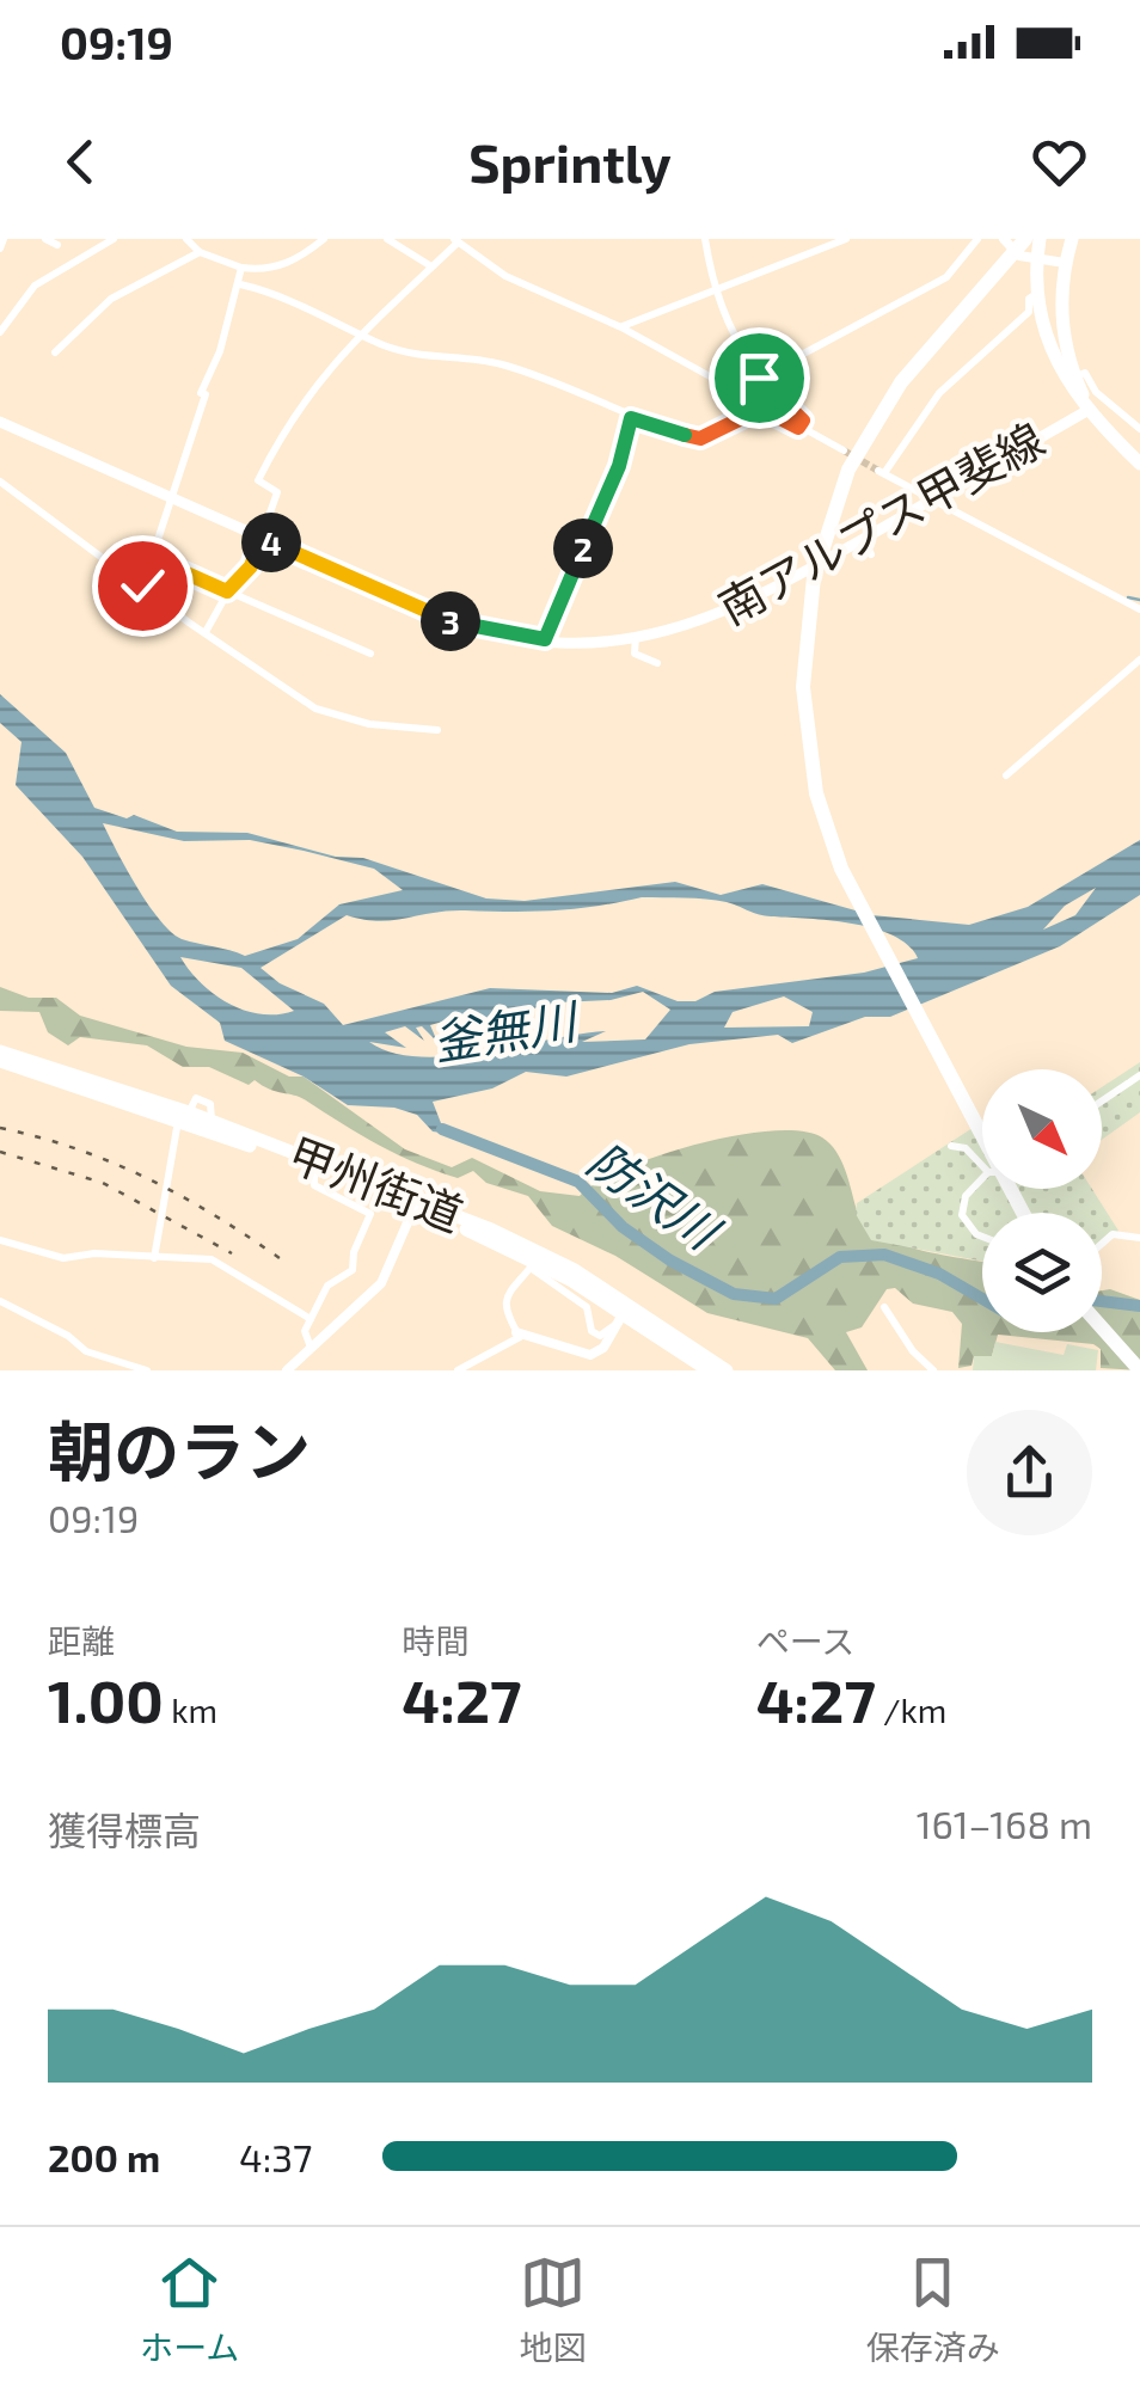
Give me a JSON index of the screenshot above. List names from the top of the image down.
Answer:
{
  "streets": {
    "highway": ["甲州街道"],
    "main road": ["南アルプス甲斐線"]
  },
  "water": ["釜無川", "防沢川"],
  "north": "bottom right",
  "page": {
    "status": "09:19",
    "header": "Sprintly",
    "pins": ["4", "2", "3"],
    "heading": ["朝のラン", "09:19"],
    "stats": [
      ["距離", "1.00 km"],
      ["時間", "4:27"],
      ["ペース", "4:27 /km"]
    ],
    "chart": ["獲得標高", "161–168 m"],
    "list": [
      {
        "name": "200 m",
        "note": "4:37"
      }
    ],
    "tabs": ["ホーム", "地図", "保存済み"]
  }
}
